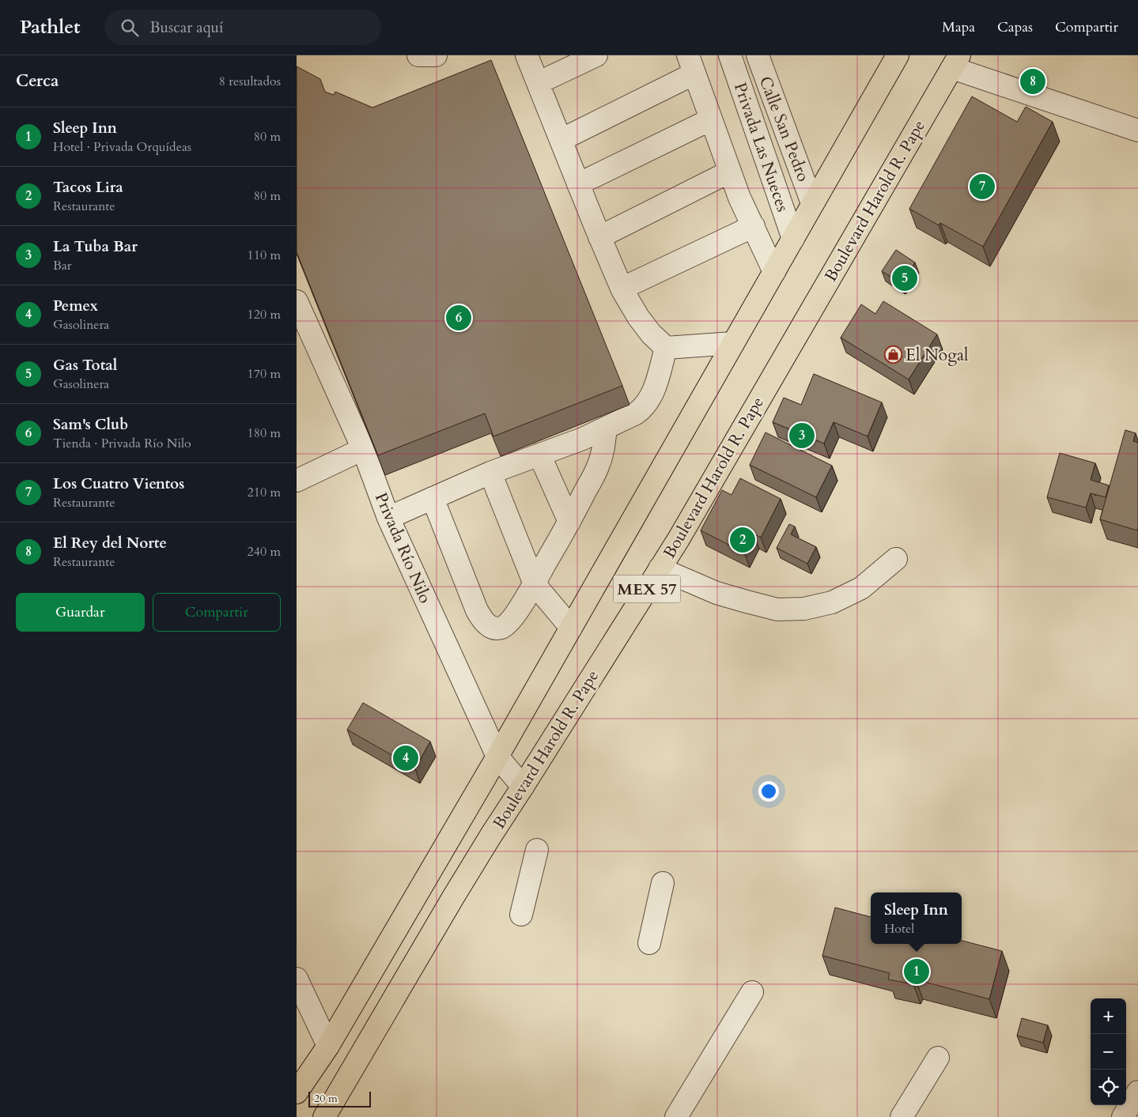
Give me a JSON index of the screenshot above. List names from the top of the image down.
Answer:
{
  "streets": {
    "highway": ["Boulevard Harold R. Pape", "MEX 57"],
    "street": ["Calle San Pedro", "Privada Las Nueces", "Privada Río Nilo"]
  },
  "crossings": [
    ["Calle San Pedro", "MEX 57"],
    ["Privada Las Nueces", "MEX 57"],
    ["Boulevard Harold R. Pape", "Privada Río Nilo"],
    ["Privada Río Nilo", "MEX 57"]
  ],
  "places": {
    "shop": ["El Nogal"]
  },
  "scale_bar": "20 m",
  "page": {
    "header": "Pathlet",
    "search": "Buscar aquí",
    "nav": ["Mapa", "Capas", "Compartir"],
    "heading": ["Cerca", "8 resultados"],
    "pins": [
      "8",
      "7",
      "5",
      "6",
      "3",
      "2",
      "4",
      "1"
    ],
    "list": [
      {
        "mark": "1",
        "name": "Sleep Inn",
        "note": "Hotel · Privada Orquídeas",
        "value": "80 m"
      },
      {
        "mark": "2",
        "name": "Tacos Lira",
        "note": "Restaurante",
        "value": "80 m"
      },
      {
        "mark": "3",
        "name": "La Tuba Bar",
        "note": "Bar",
        "value": "110 m"
      },
      {
        "mark": "4",
        "name": "Pemex",
        "note": "Gasolinera",
        "value": "120 m"
      },
      {
        "mark": "5",
        "name": "Gas Total",
        "note": "Gasolinera",
        "value": "170 m"
      },
      {
        "mark": "6",
        "name": "Sam's Club",
        "note": "Tienda · Privada Río Nilo",
        "value": "180 m"
      },
      {
        "mark": "7",
        "name": "Los Cuatro Vientos",
        "note": "Restaurante",
        "value": "210 m"
      },
      {
        "mark": "8",
        "name": "El Rey del Norte",
        "note": "Restaurante",
        "value": "240 m"
      }
    ],
    "buttons": ["Guardar", "Compartir"],
    "popup": ["Sleep Inn", "Hotel"],
    "map_buttons": ["+", "−"],
    "scale": "20 m"
  }
}
